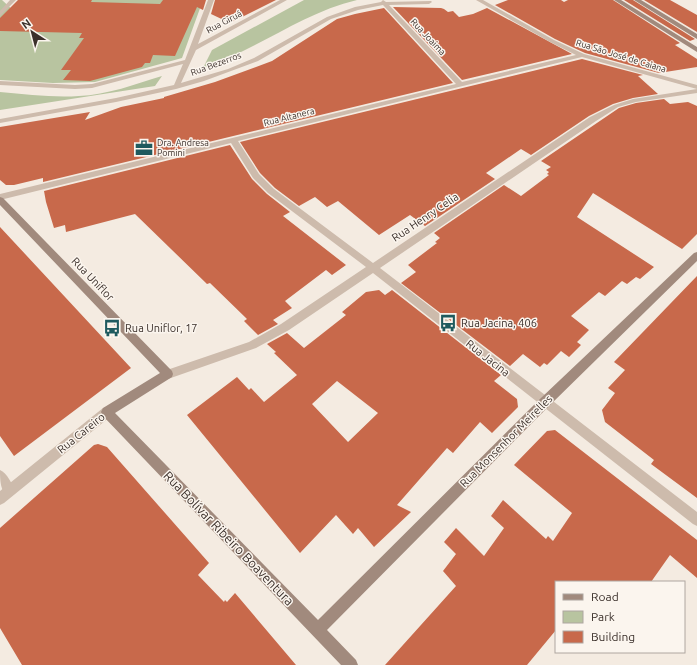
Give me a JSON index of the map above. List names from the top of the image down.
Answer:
{
  "streets": {
    "street": [
      "Rua Giruá",
      "Rua Joaima",
      "Rua São José de Caiana",
      "Rua Bezerros",
      "Rua Altanera",
      "Rua Henry Celia",
      "Rua Uniflor",
      "Rua Jacina",
      "Rua Careiro",
      "Rua Monsenhor Meirelles",
      "Rua Bolívar Ribeiro Boaventura"
    ]
  },
  "crossings": [
    ["Rua Joaima", "Rua Bezerros"],
    ["Rua Joaima", "Rua Altanera"],
    ["Rua São José de Caiana", "Rua Altanera"],
    ["Rua Altanera", "Rua Jacina"],
    ["Rua Henry Celia", "Rua Uniflor"],
    ["Rua Henry Celia", "Rua Jacina"],
    ["Rua Henry Celia", "Rua Careiro"],
    ["Rua Uniflor", "Rua Careiro"],
    ["Rua Jacina", "Rua Monsenhor Meirelles"],
    ["Rua Careiro", "Rua Bolívar Ribeiro Boaventura"],
    ["Rua Monsenhor Meirelles", "Rua Bolívar Ribeiro Boaventura"]
  ],
  "places": {
    "office": ["Dra. Andresa Pomini"],
    "bus stop": ["Rua Jacina, 406", "Rua Uniflor, 17"]
  },
  "legend": ["Road", "Park", "Building"],
  "north": "top left"
}
